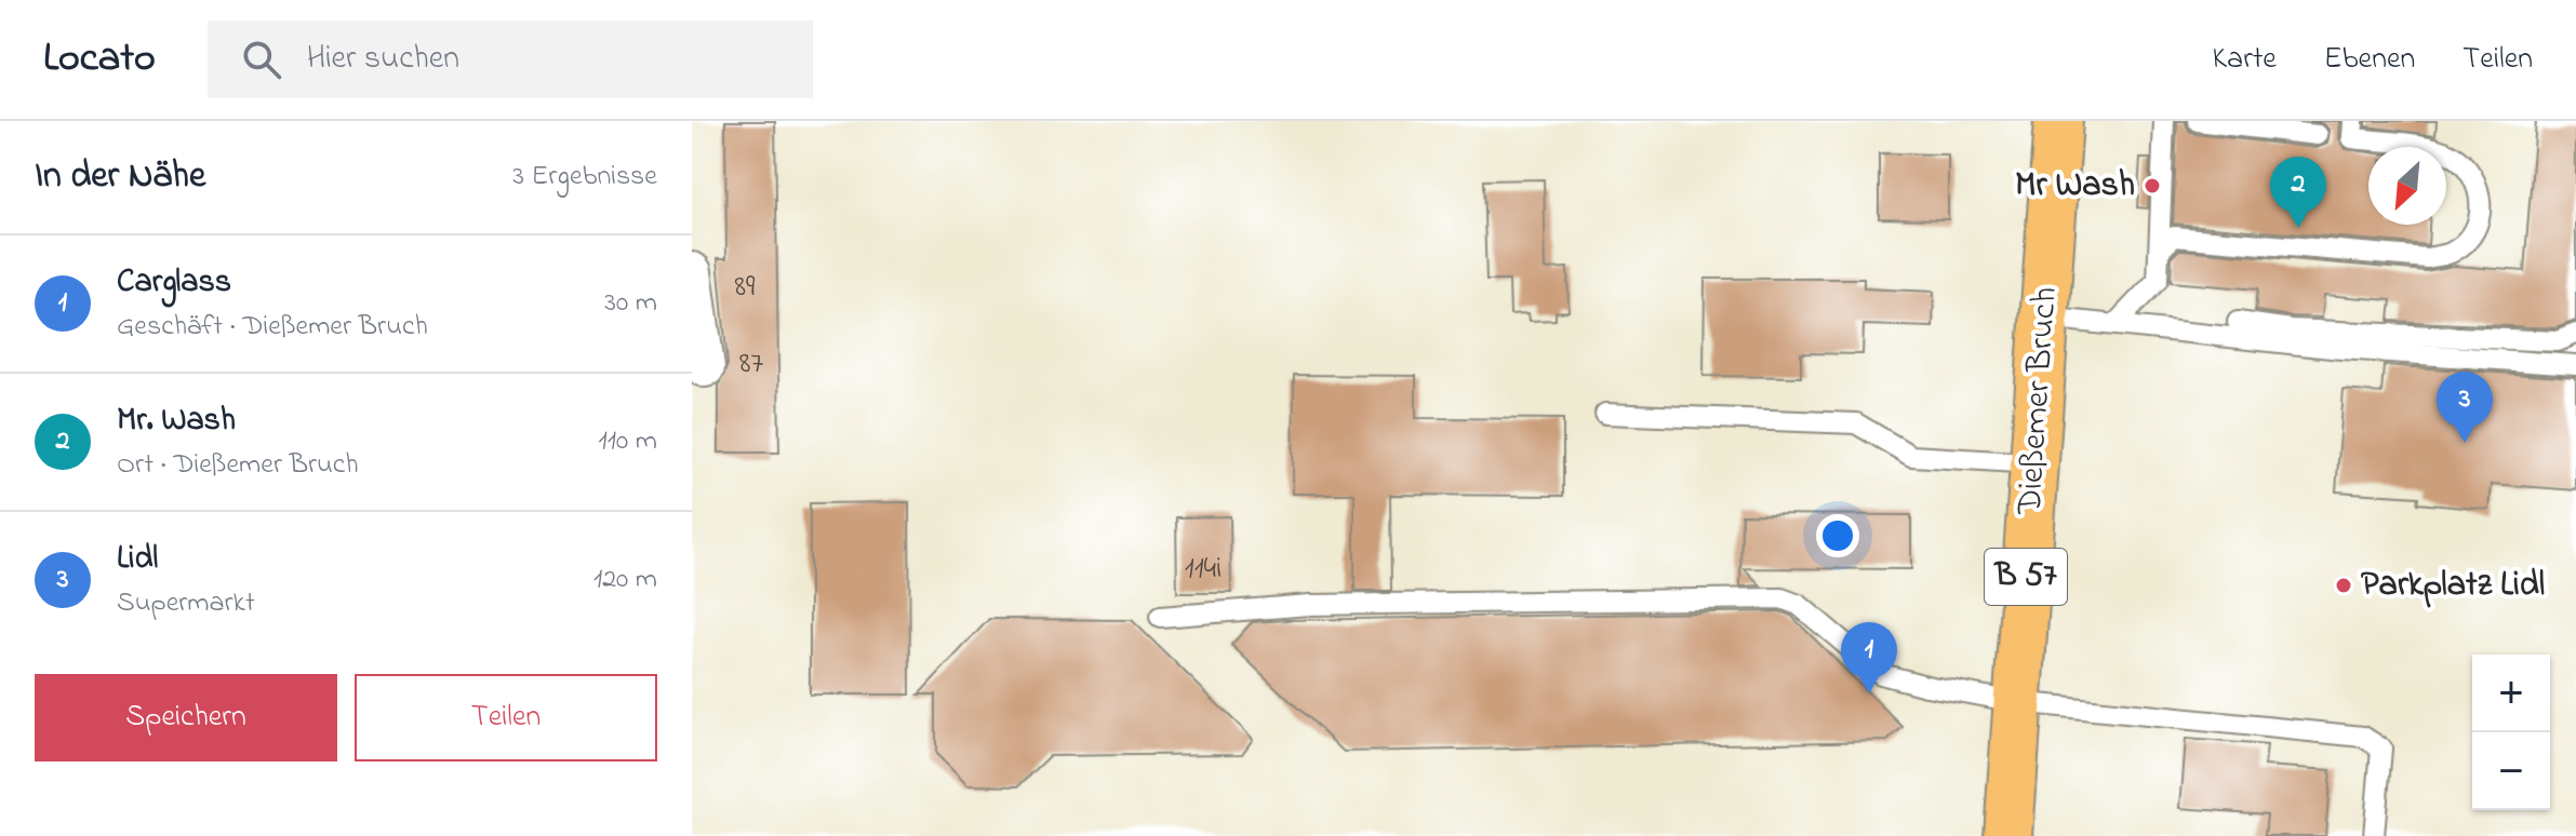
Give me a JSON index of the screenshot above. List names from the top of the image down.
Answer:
{
  "streets": {
    "main road": ["Dießemer Bruch", "B 57"]
  },
  "places": ["Mr Wash", "Parkplatz Lidl"],
  "house_numbers": ["89", "87", "114i"],
  "north": "bottom left",
  "page": {
    "header": "Locato",
    "search": "Hier suchen",
    "nav": ["Karte", "Ebenen", "Teilen"],
    "heading": ["In der Nähe", "3 Ergebnisse"],
    "pins": ["2", "3", "1"],
    "list": [
      {
        "mark": "1",
        "name": "Carglass",
        "note": "Geschäft · Dießemer Bruch",
        "value": "30 m"
      },
      {
        "mark": "2",
        "name": "Mr. Wash",
        "note": "Ort · Dießemer Bruch",
        "value": "110 m"
      },
      {
        "mark": "3",
        "name": "Lidl",
        "note": "Supermarkt",
        "value": "120 m"
      }
    ],
    "buttons": ["Speichern", "Teilen"],
    "map_buttons": ["+", "−"]
  }
}
